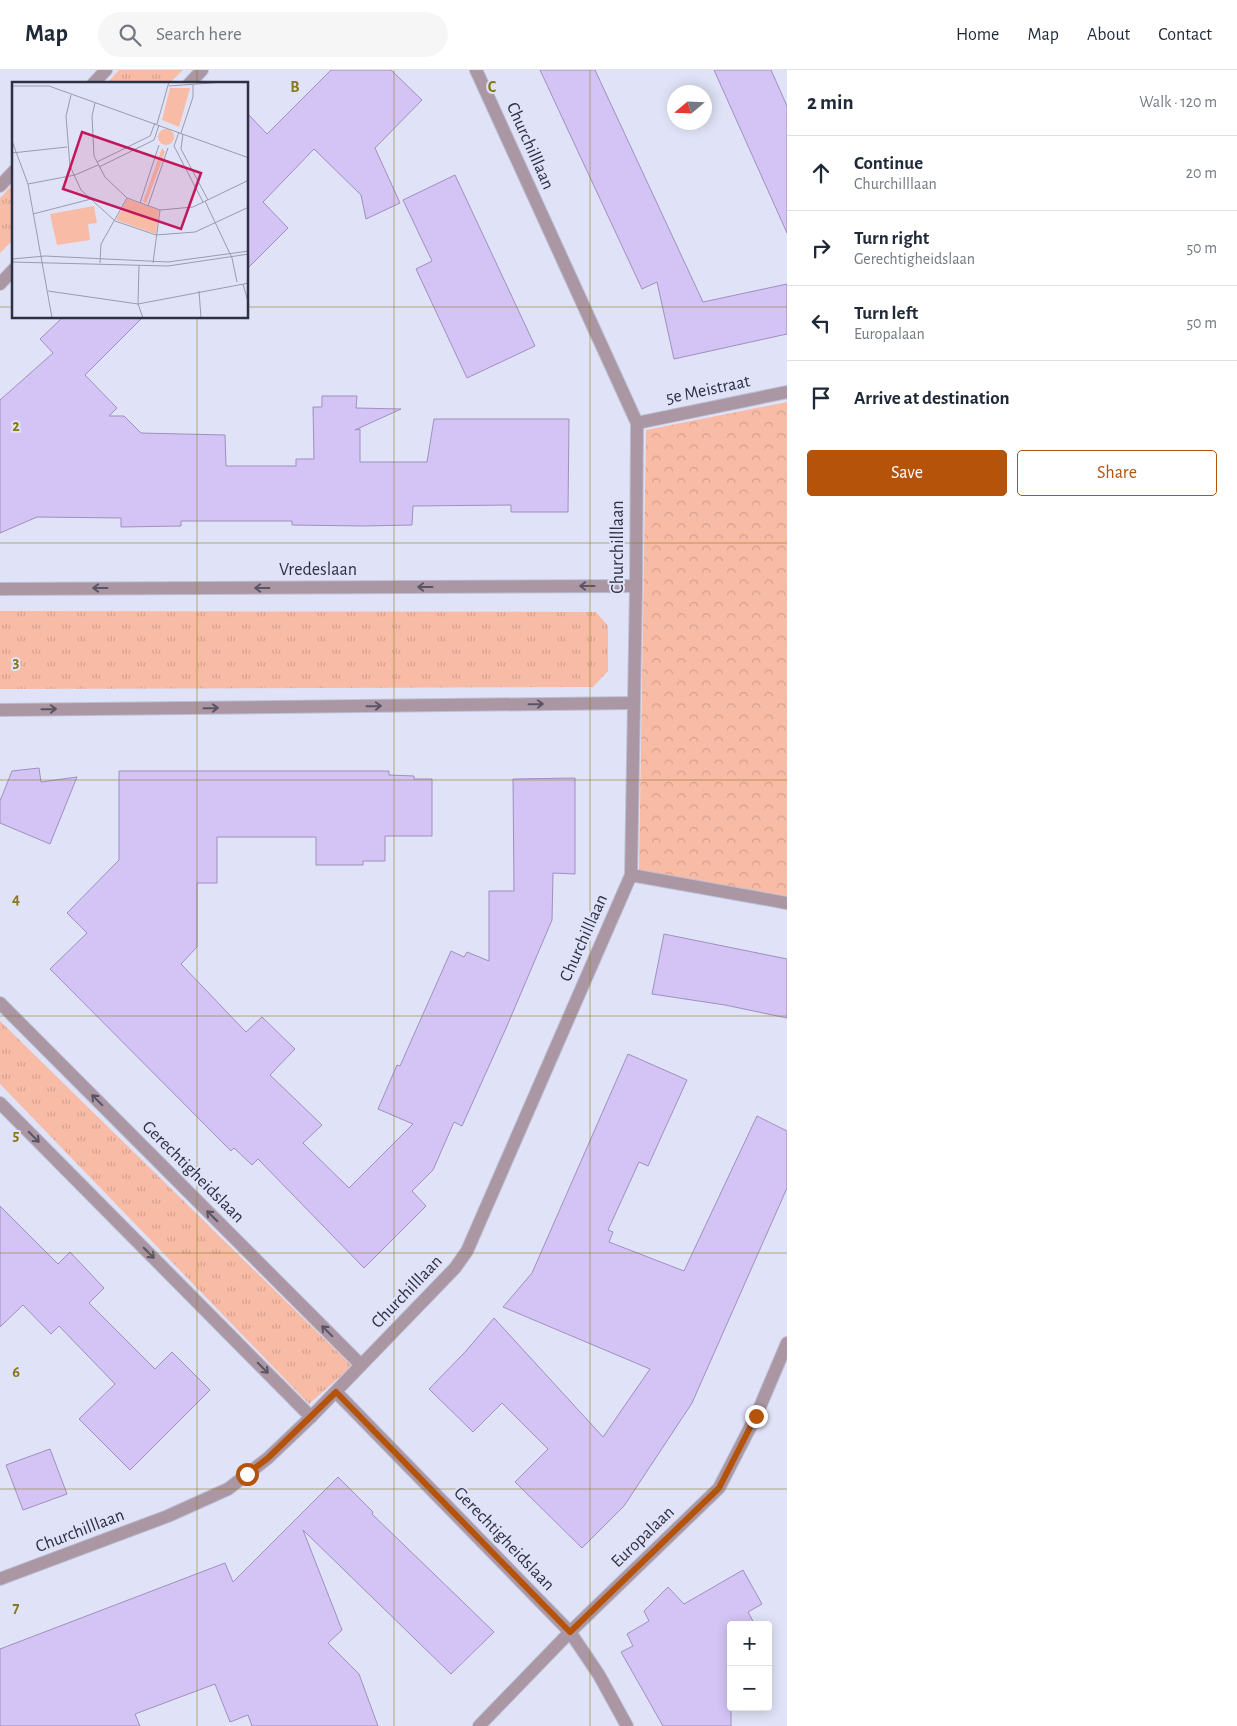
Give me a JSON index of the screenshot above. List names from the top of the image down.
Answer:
{
  "streets": {
    "street": [
      "Churchilllaan",
      "5e Meistraat",
      "Vredeslaan",
      "Gerechtigheidslaan",
      "Europalaan"
    ]
  },
  "crossings": [
    ["Churchilllaan", "5e Meistraat"],
    ["Churchilllaan", "Vredeslaan"],
    ["Churchilllaan", "Gerechtigheidslaan"],
    ["Gerechtigheidslaan", "Europalaan"]
  ],
  "one_way": ["Vredeslaan"],
  "north": "left",
  "page": {
    "header": "Map",
    "search": "Search here",
    "nav": [
      "Home",
      "Map",
      "About",
      "Contact"
    ],
    "heading": ["2 min", "Walk · 120 m"],
    "list": [
      ["Continue", "Churchilllaan", "20 m"],
      ["Turn right", "Gerechtigheidslaan", "50 m"],
      ["Turn left", "Europalaan", "50 m"],
      "Arrive at destination"
    ],
    "buttons": ["Save", "Share"],
    "map_buttons": ["+", "−"]
  },
  "grid": {
    "columns": ["B", "C"],
    "rows": [
      "2",
      "3",
      "4",
      "5",
      "6",
      "7"
    ]
  }
}
